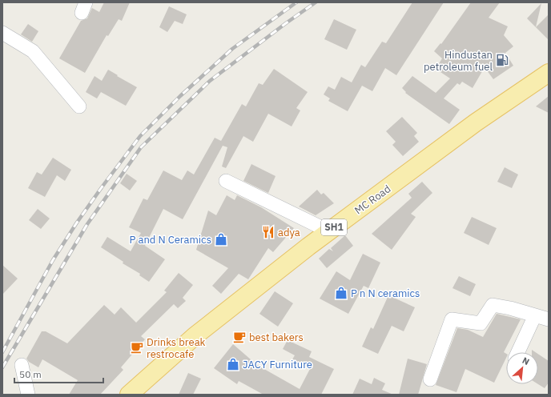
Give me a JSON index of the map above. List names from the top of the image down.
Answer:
{
  "streets": {
    "main road": ["MC Road", "SH1"]
  },
  "places": {
    "fuel station": ["Hindustan petroleum fuel"],
    "restaurant": ["adya"],
    "shop": ["P and N Ceramics", "P n N ceramics", "JACY Furniture"],
    "cafe": ["best bakers", "Drinks break restrocafe"]
  },
  "scale_bar": "50 m",
  "north": "top right"
}
